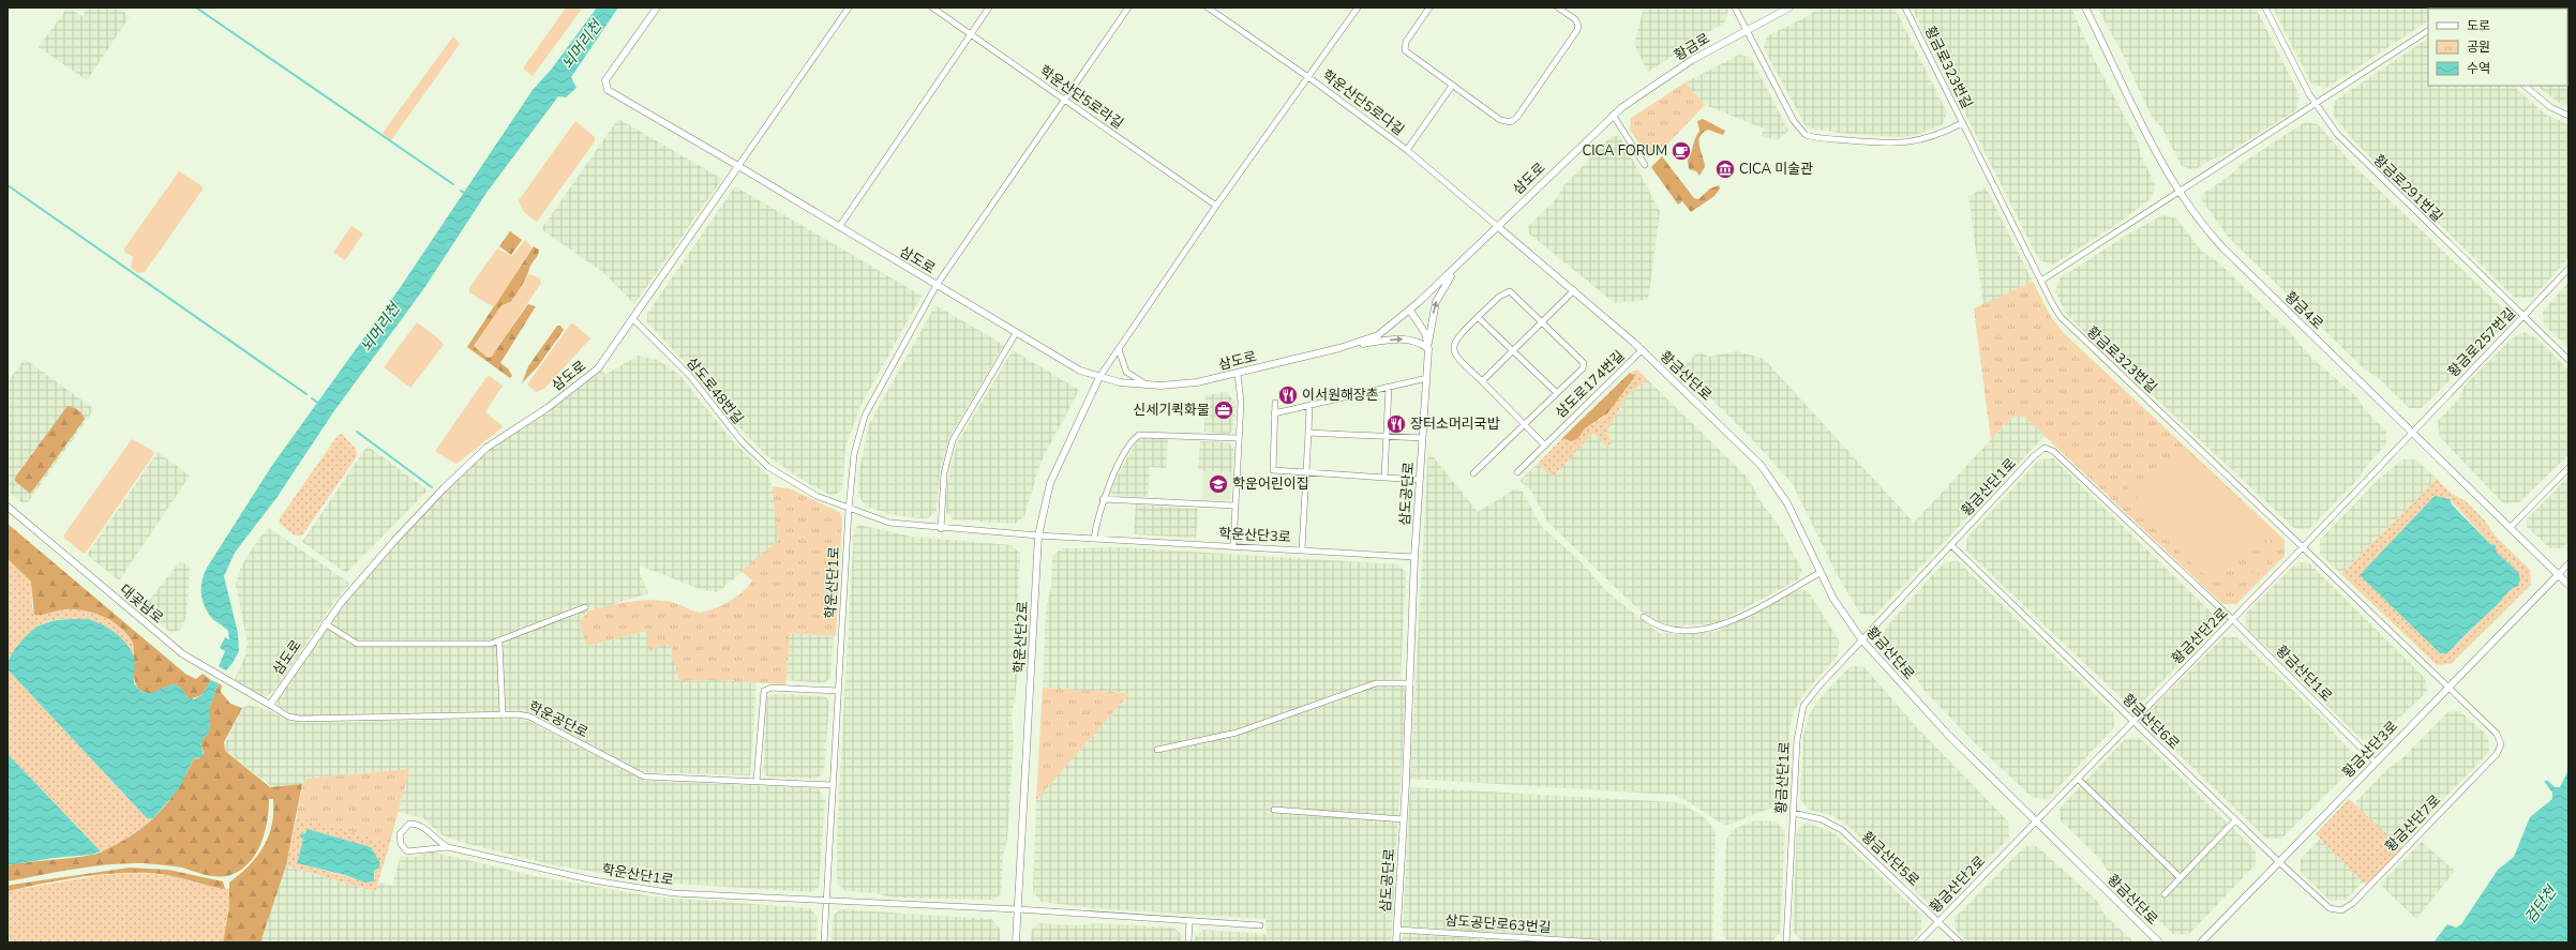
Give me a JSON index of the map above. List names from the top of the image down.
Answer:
{
  "streets": {
    "street": [
      "황금로",
      "황금로323번길",
      "학운산단5로라길",
      "학운산단5로다길",
      "삼도로",
      "황금로291번길",
      "황금4로",
      "황금로257번길",
      "황금산단로",
      "삼도로174번길",
      "삼도로48번길",
      "황금산단1로",
      "삼도공단로",
      "학운산단3로",
      "학운산단1로",
      "대곶남로",
      "황금산단2로",
      "학운산단2로",
      "학운공단로",
      "황금산단6로",
      "황금산단3로",
      "황금산단7로",
      "황금산단5로",
      "삼도공단로63번길"
    ]
  },
  "crossings": [
    ["황금로", "삼도로"],
    ["황금로323번길", "황금산단2로"],
    ["학운산단5로라길", "학운산단1로"],
    ["학운산단5로다길", "삼도로"],
    ["학운산단5로다길", "삼도로174번길"],
    ["삼도로", "삼도로174번길"],
    ["삼도로", "삼도로48번길"],
    ["삼도로", "삼도공단로"],
    ["삼도로", "학운산단1로"],
    ["삼도로", "대곶남로"],
    ["삼도로", "학운산단2로"],
    ["삼도로", "학운공단로"],
    ["황금로291번길", "황금로257번길"],
    ["황금4로", "황금로257번길"],
    ["황금4로", "황금산단3로"],
    ["황금산단로", "삼도로174번길"],
    ["황금산단로", "황금산단1로"],
    ["황금산단로", "황금산단2로"],
    ["삼도로48번길", "학운산단3로"],
    ["삼도로48번길", "학운산단1로"],
    ["황금산단1로", "황금산단2로"],
    ["황금산단1로", "황금산단6로"],
    ["황금산단1로", "황금산단3로"],
    ["황금산단1로", "황금산단5로"],
    ["삼도공단로", "학운산단3로"],
    ["삼도공단로", "삼도공단로63번길"],
    ["학운산단3로", "학운산단2로"],
    ["학운산단1로", "학운공단로"],
    ["대곶남로", "학운공단로"],
    ["황금산단2로", "황금산단6로"],
    ["황금산단2로", "황금산단5로"],
    ["황금산단6로", "황금산단3로"],
    ["황금산단6로", "황금산단7로"],
    ["황금산단3로", "황금산단7로"]
  ],
  "water": ["뇌머리천", "검단천"],
  "places": {
    "cafe": ["CICA FORUM"],
    "museum": ["CICA 미술관"],
    "restaurant": ["이서원해장촌", "장터소머리국밥"],
    "office": ["신세기퀵화물"],
    "school or university": ["학운어린이집"]
  },
  "legend": ["도로", "공원", "수역"]
}
